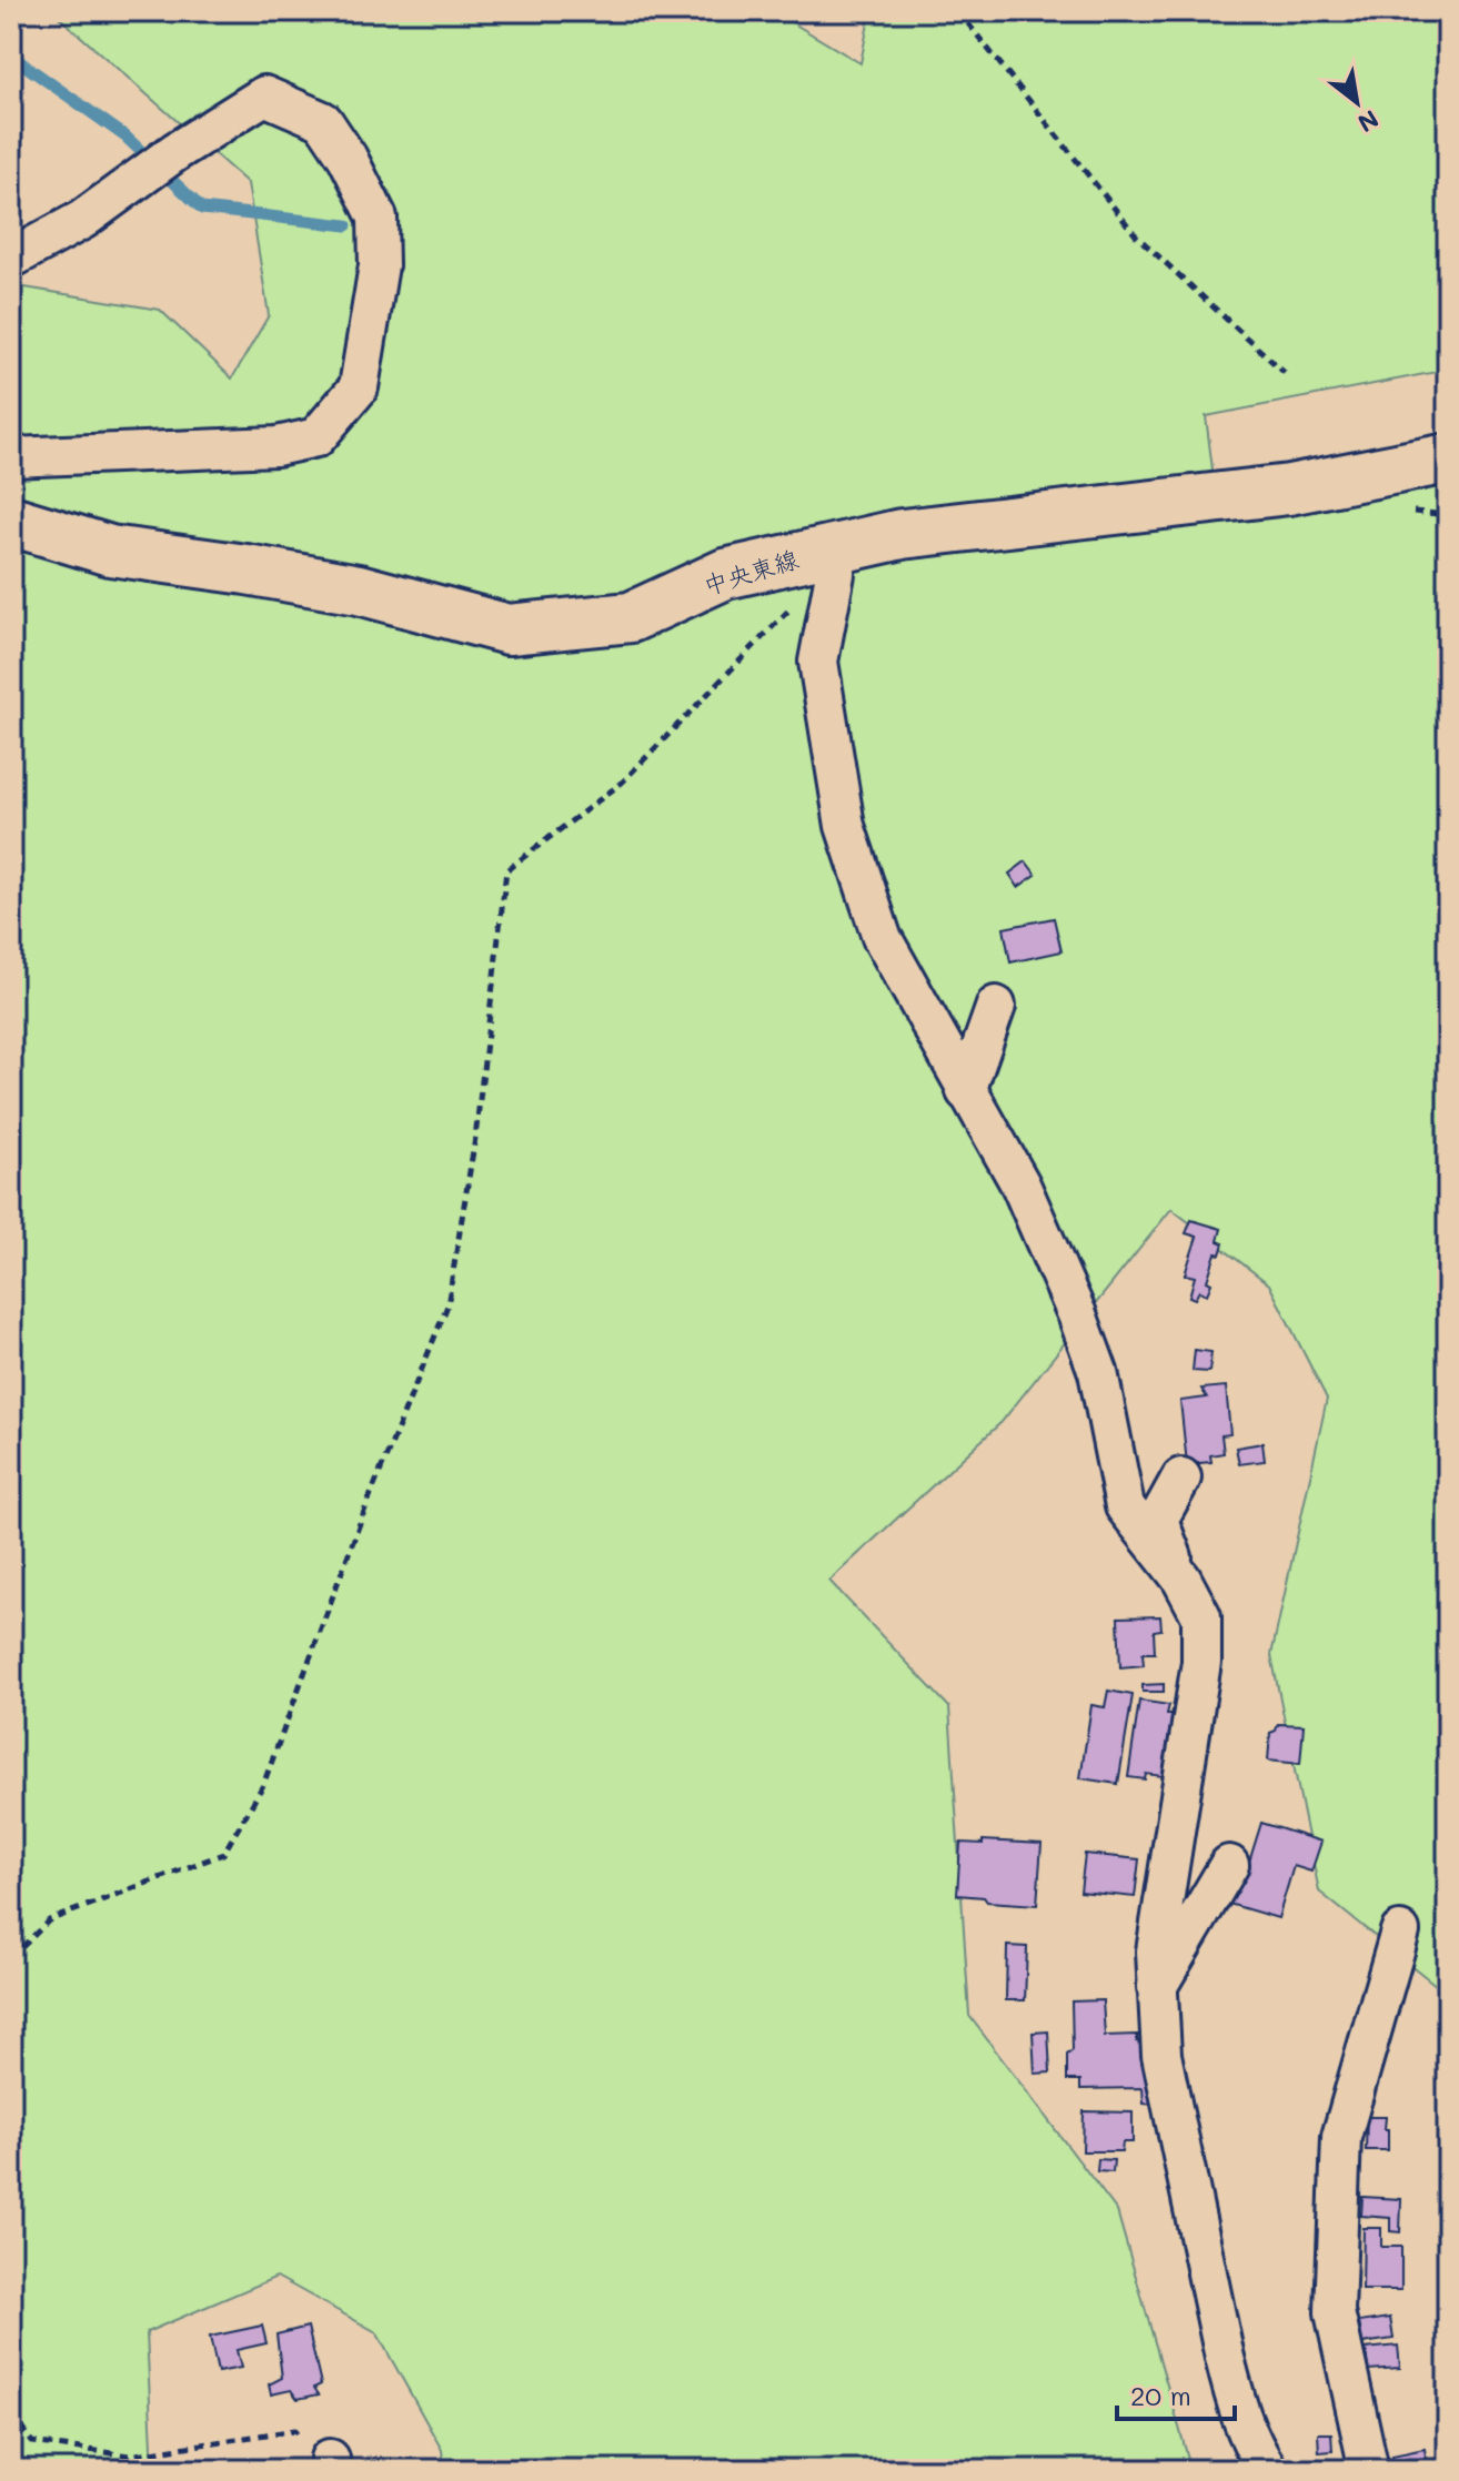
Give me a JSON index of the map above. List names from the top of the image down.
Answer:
{
  "streets": {
    "street": ["中央東線"]
  },
  "scale_bar": "20 m",
  "north": "bottom right"
}
